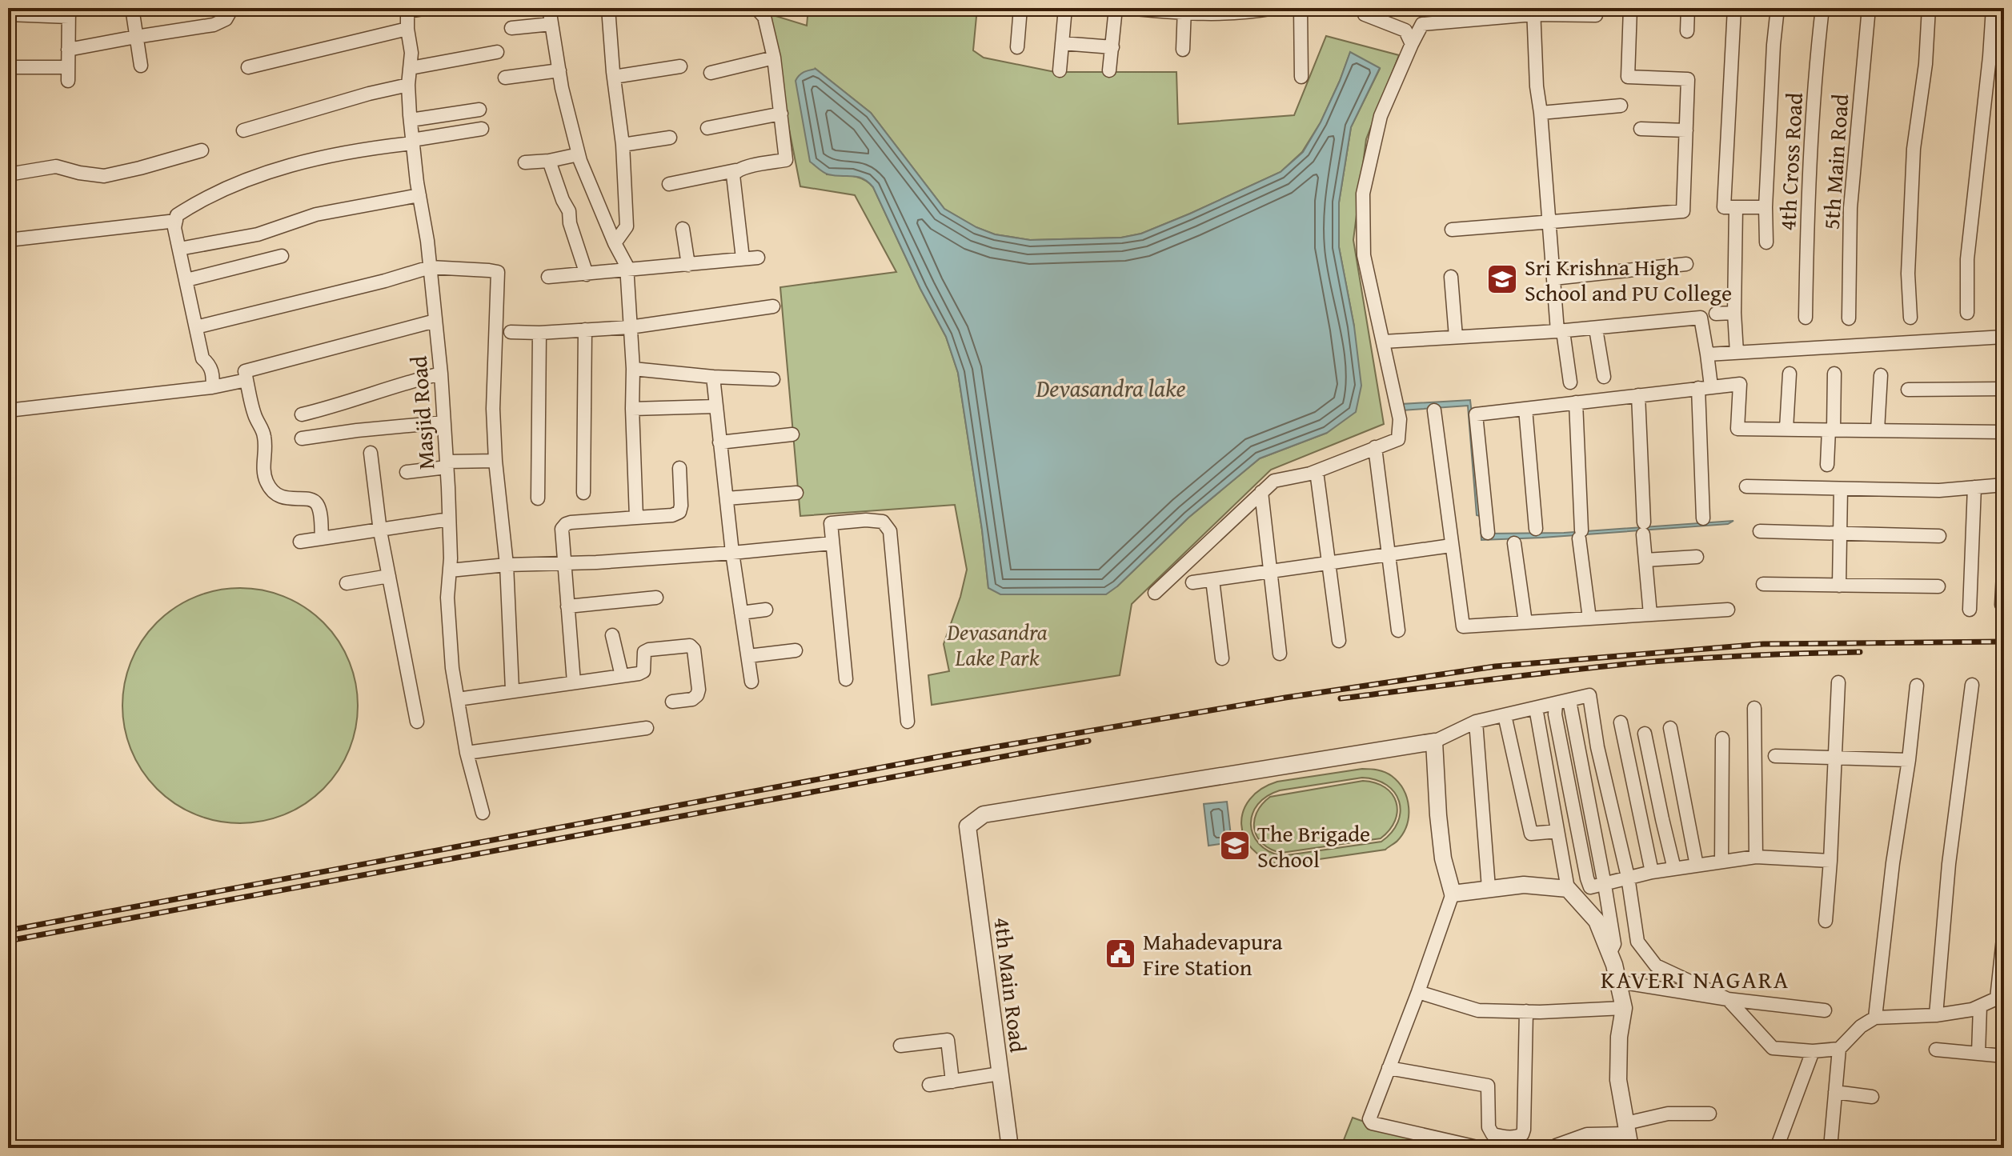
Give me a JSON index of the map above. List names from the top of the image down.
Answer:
{
  "streets": {
    "street": [
      "4th Cross Road",
      "5th Main Road",
      "Masjid Road",
      "4th Main Road"
    ]
  },
  "districts": ["KAVERI NAGARA"],
  "water": ["Devasandra lake"],
  "parks": ["Devasandra Lake Park"],
  "places": {
    "school or university": ["Sri Krishna High School and PU College", "The Brigade School"],
    "public building": ["Mahadevapura Fire Station"]
  }
}
